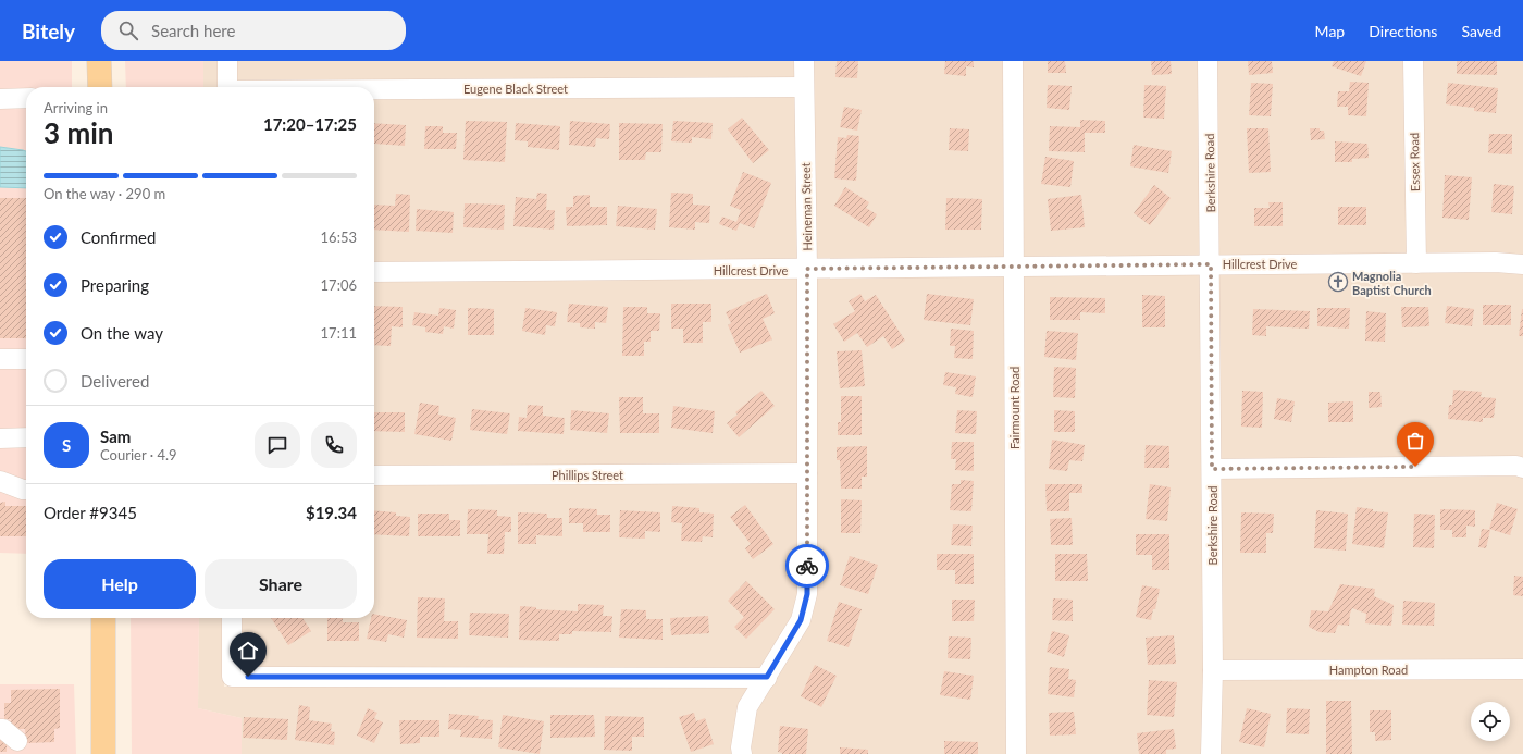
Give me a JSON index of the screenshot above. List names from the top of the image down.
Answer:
{
  "streets": {
    "street": [
      "Eugene Black Street",
      "Essex Road",
      "Berkshire Road",
      "Heineman Street",
      "Hillcrest Drive",
      "Fairmount Road",
      "Phillips Street",
      "Hampton Road"
    ]
  },
  "crossings": [
    ["Eugene Black Street", "Heineman Street"],
    ["Essex Road", "Hillcrest Drive"],
    ["Berkshire Road", "Hillcrest Drive"],
    ["Berkshire Road", "Hampton Road"],
    ["Heineman Street", "Hillcrest Drive"],
    ["Heineman Street", "Phillips Street"],
    ["Hillcrest Drive", "Fairmount Road"]
  ],
  "places": {
    "church": ["Magnolia Baptist Church"]
  },
  "page": {
    "header": "Bitely",
    "search": "Search here",
    "nav": ["Map", "Directions", "Saved"],
    "heading": ["3 min", "Arriving in", "17:20–17:25"],
    "panel": [
      "Sam",
      "Courier · 4.9",
      "Order #9345",
      "$19.34"
    ],
    "bar": "On the way · 290 m",
    "list": [
      ["Confirmed", "16:53"],
      ["Preparing", "17:06"],
      ["On the way", "17:11"],
      "Delivered"
    ],
    "round": "S",
    "buttons": ["Help", "Share"]
  }
}
